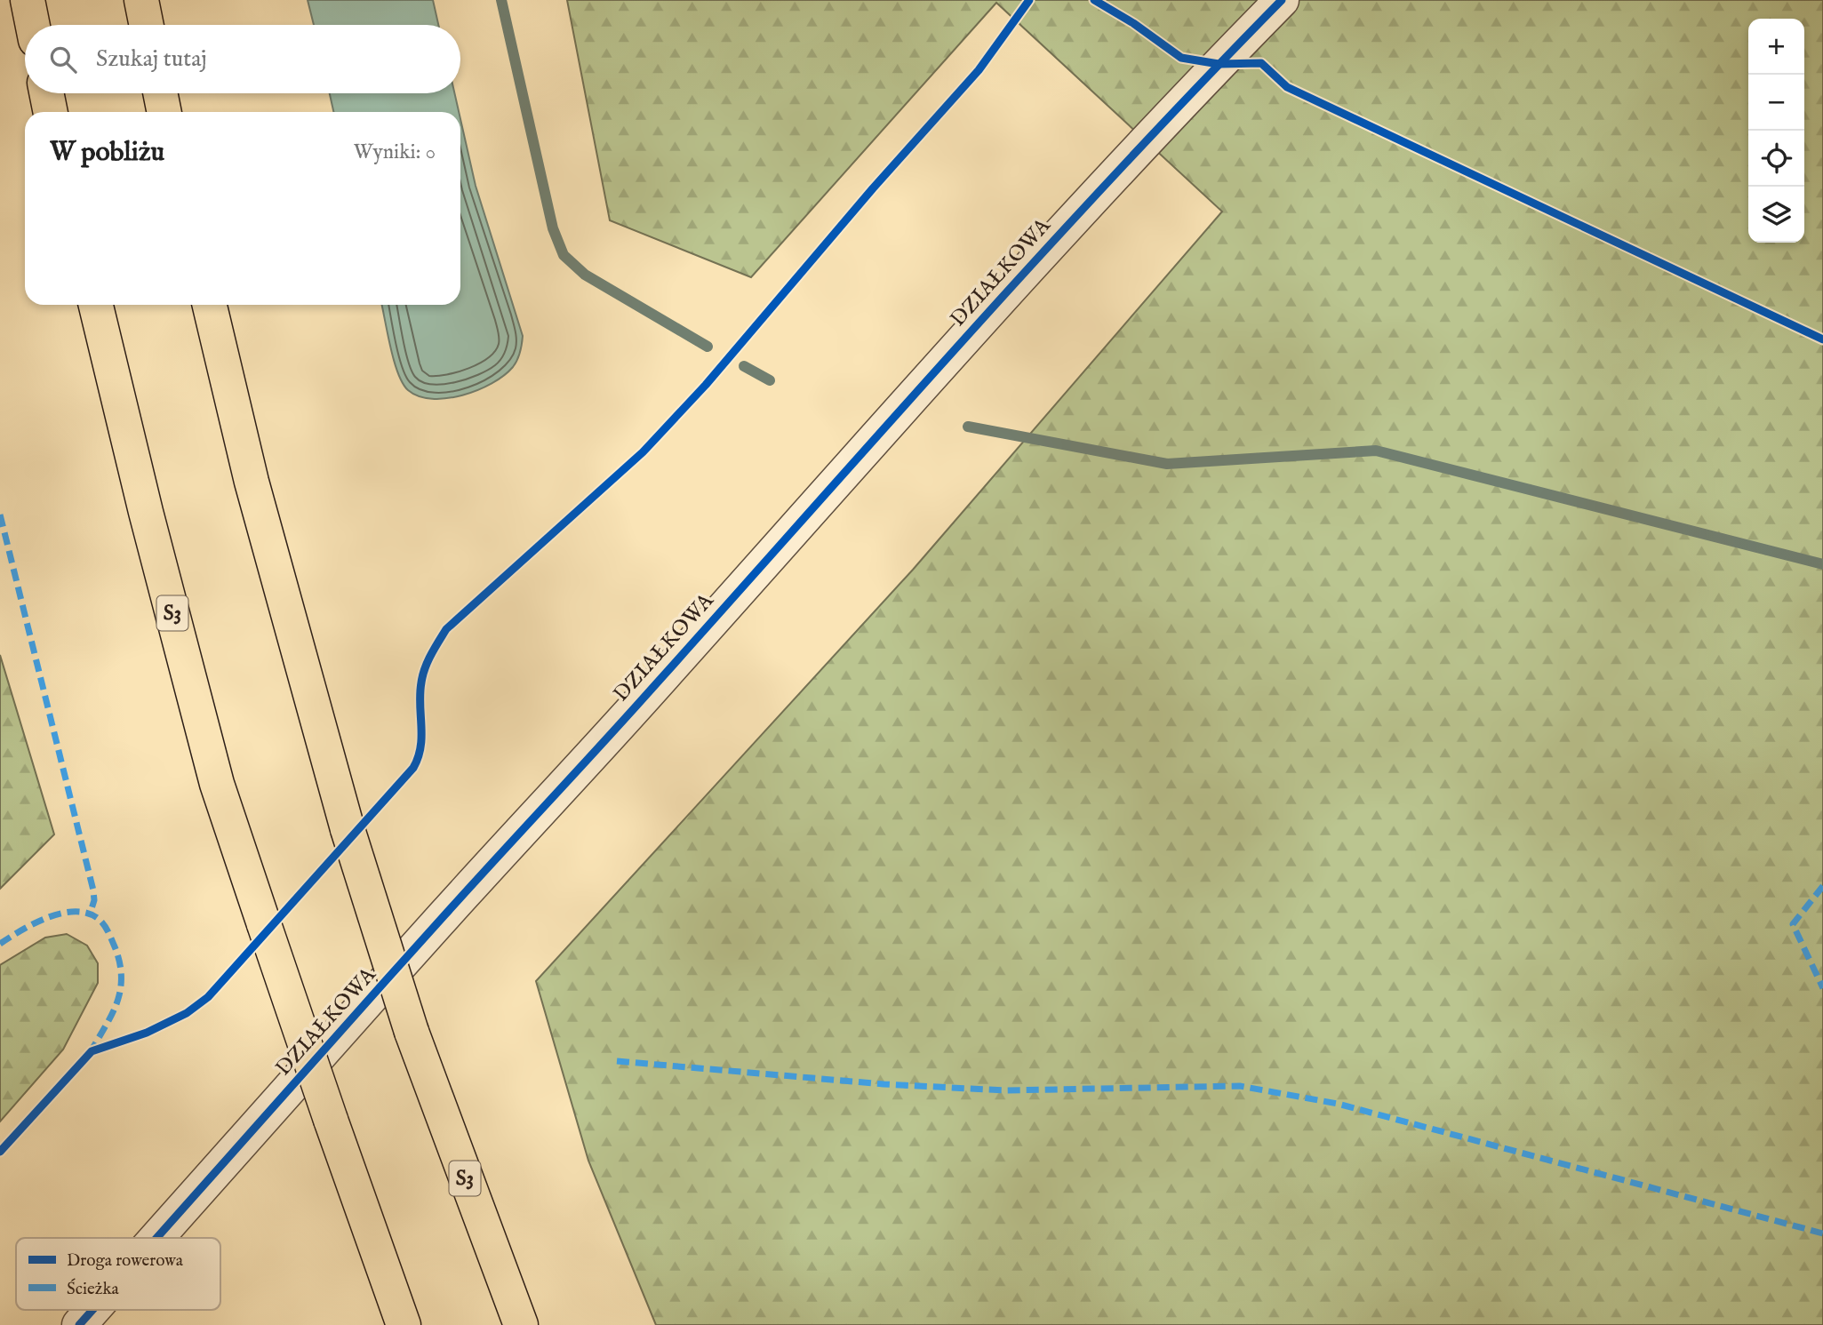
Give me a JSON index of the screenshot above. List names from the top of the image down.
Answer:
{
  "streets": {
    "highway": ["S3"],
    "street": ["DZIAŁKOWA"]
  },
  "legend": ["Droga rowerowa", "Ścieżka"],
  "page": {
    "map_buttons": ["+", "−"],
    "search": "Szukaj tutaj",
    "heading": ["W pobliżu", "Wyniki: 0"]
  }
}
